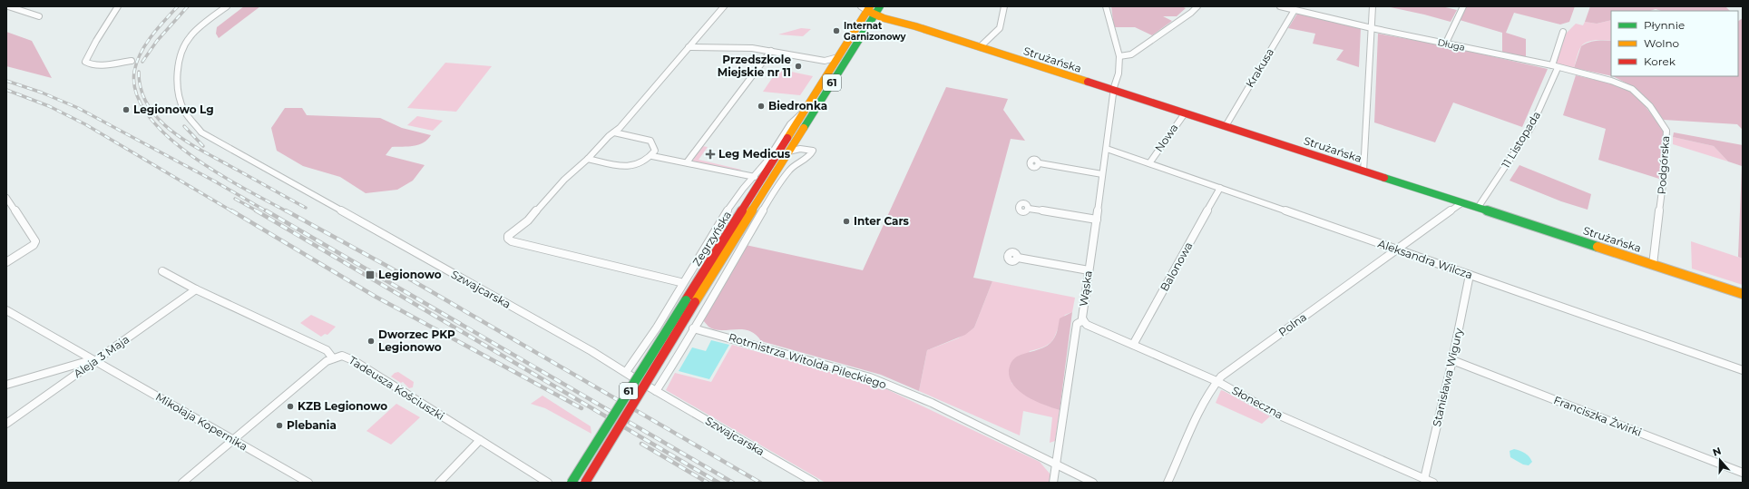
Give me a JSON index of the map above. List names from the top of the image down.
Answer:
{
  "streets": {
    "main road": ["Strużańska", "61", "Zegrzyńska"],
    "street": [
      "Długa",
      "Krakusa",
      "Nowa",
      "11 Listopada",
      "Podgórska",
      "Aleksandra Wilcza",
      "Balonowa",
      "Wąska",
      "Szwajcarska",
      "Polna",
      "Aleja 3 Maja",
      "Rotmistrza Witolda Pileckiego",
      "Stanisława Wigury",
      "Tadeusza Kościuszki",
      "Słoneczna",
      "Franciszka Żwirki",
      "Mikołaja Kopernika"
    ]
  },
  "crossings": [
    ["Długa", "Krakusa"],
    ["Długa", "11 Listopada"],
    ["Długa", "Podgórska"],
    ["Strużańska", "Krakusa"],
    ["Strużańska", "Nowa"],
    ["Strużańska", "11 Listopada"],
    ["Strużańska", "Podgórska"],
    ["Strużańska", "Zegrzyńska"],
    ["Strużańska", "Wąska"],
    ["Strużańska", "Polna"],
    ["Nowa", "Aleksandra Wilcza"],
    ["Aleksandra Wilcza", "Balonowa"],
    ["Aleksandra Wilcza", "Wąska"],
    ["Aleksandra Wilcza", "Polna"],
    ["Aleksandra Wilcza", "Stanisława Wigury"],
    ["Balonowa", "Słoneczna"],
    ["Wąska", "Rotmistrza Witolda Pileckiego"],
    ["Wąska", "Słoneczna"],
    ["Polna", "Słoneczna"],
    ["Aleja 3 Maja", "Tadeusza Kościuszki"],
    ["Aleja 3 Maja", "Mikołaja Kopernika"],
    ["Stanisława Wigury", "Słoneczna"],
    ["Stanisława Wigury", "Franciszka Żwirki"]
  ],
  "places": {
    "other": [
      "Internat Garnizonowy",
      "Przedszkole Miejskie nr 11",
      "Biedronka",
      "Legionowo Lg",
      "Inter Cars",
      "Dworzec PKP Legionowo",
      "KZB Legionowo",
      "Plebania"
    ],
    "health": ["Leg Medicus"],
    "transit": ["Legionowo"]
  },
  "legend": ["Płynnie", "Wolno", "Korek"],
  "north": "top"
}
